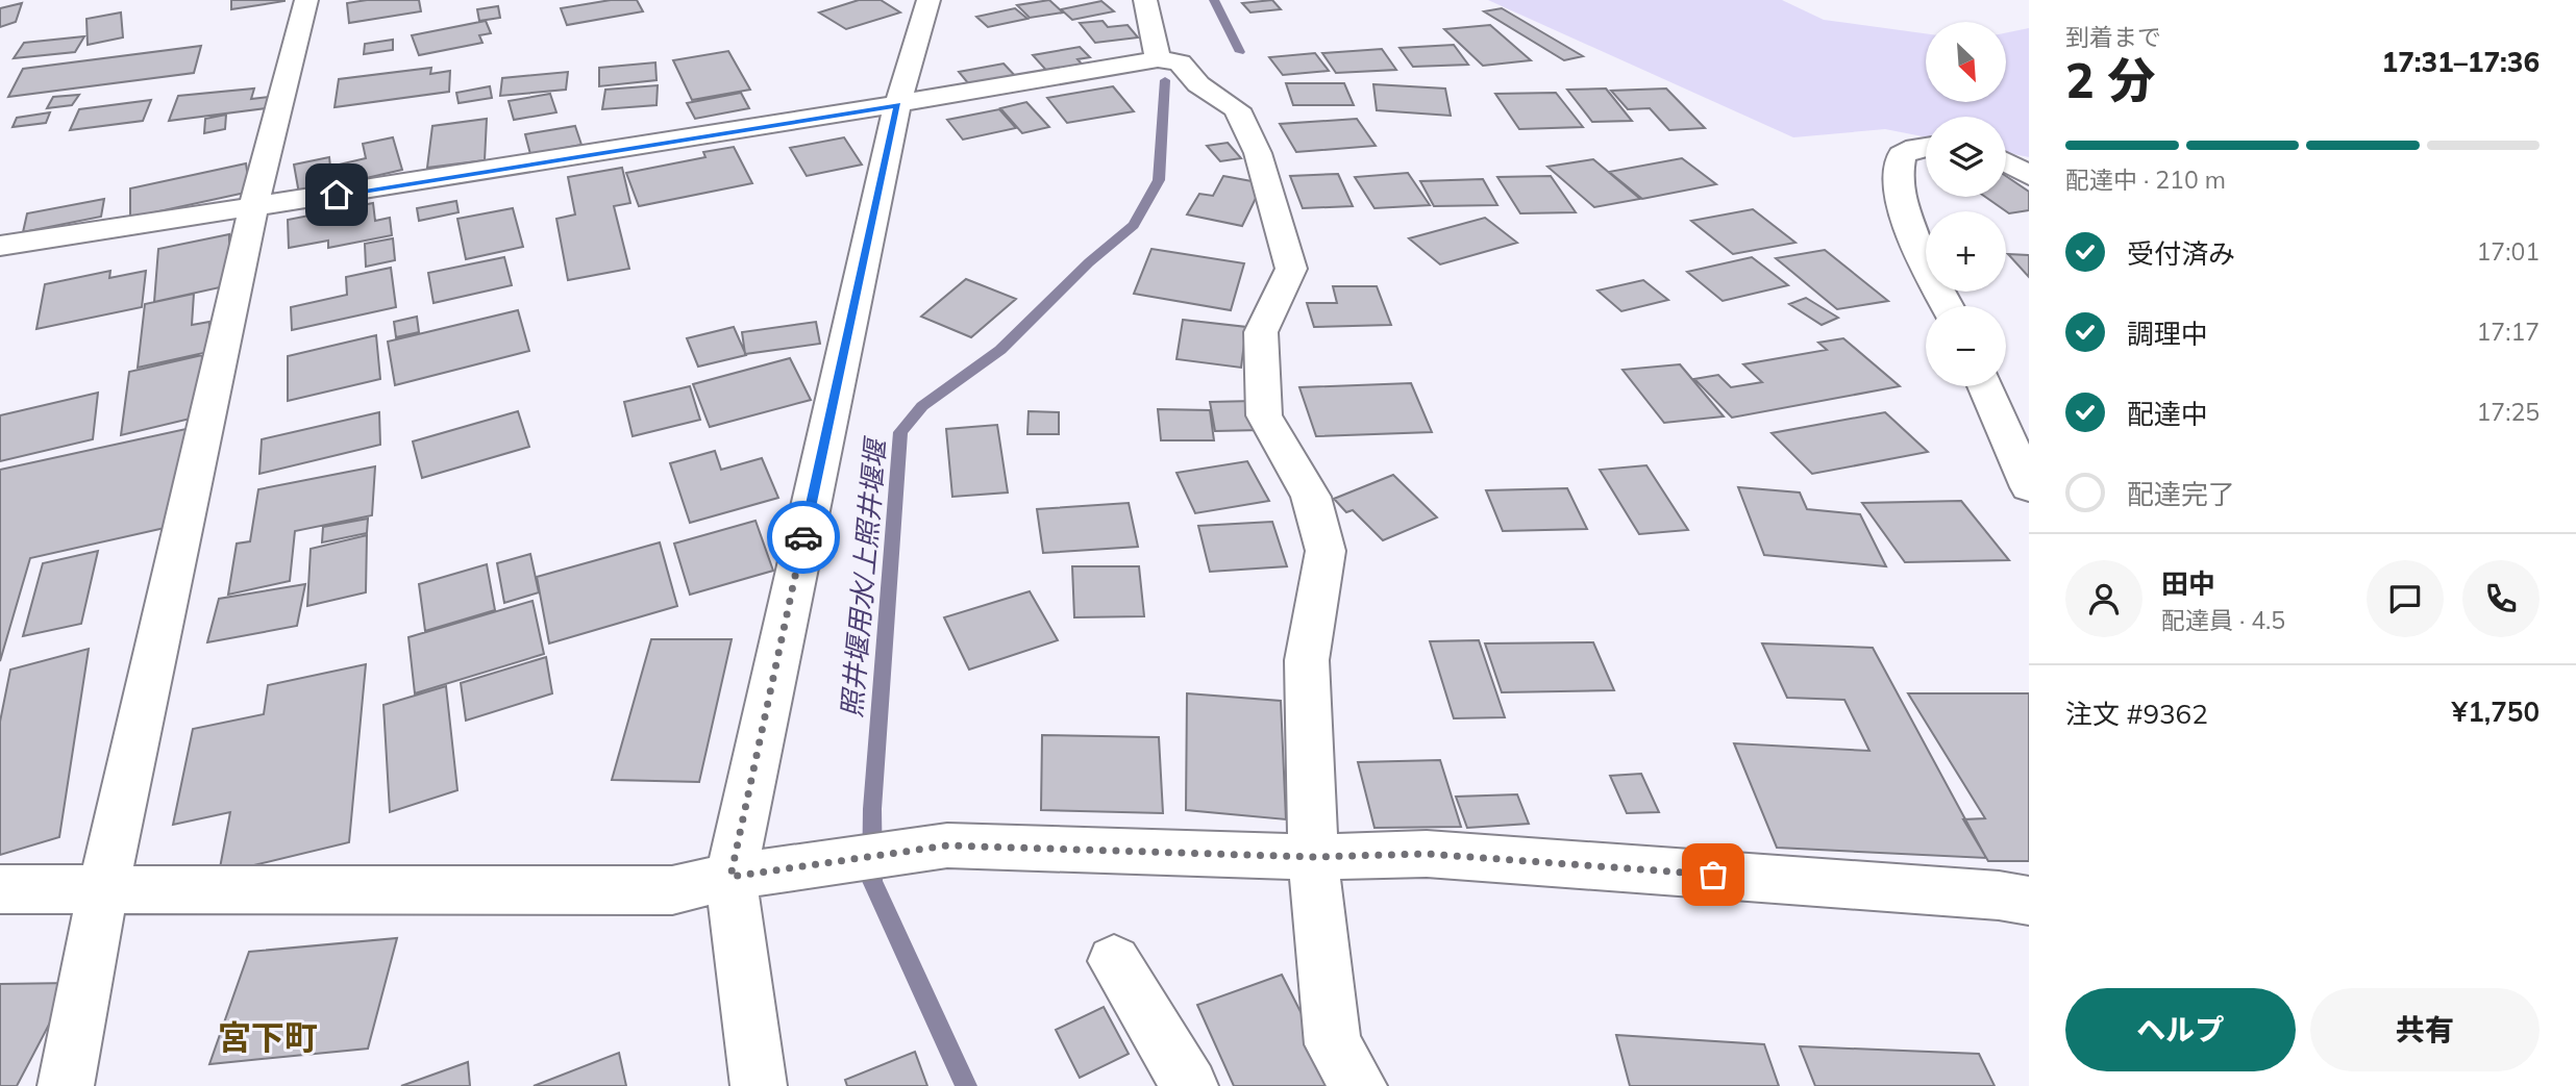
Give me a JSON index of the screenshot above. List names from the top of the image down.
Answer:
{
  "districts": ["宮下町"],
  "water": ["照井堰用水/上照井堰堰"],
  "north": "bottom right",
  "page": {
    "heading": ["2 分", "到着まで", "17:31–17:36"],
    "panel": [
      "田中",
      "配達員 · 4.5",
      "注文 #9362",
      "¥1,750"
    ],
    "map_buttons": ["+", "−"],
    "bar": "配達中 · 210 m",
    "list": [
      ["受付済み", "17:01"],
      ["調理中", "17:17"],
      ["配達中", "17:25"],
      "配達完了"
    ],
    "buttons": ["ヘルプ", "共有"]
  }
}
